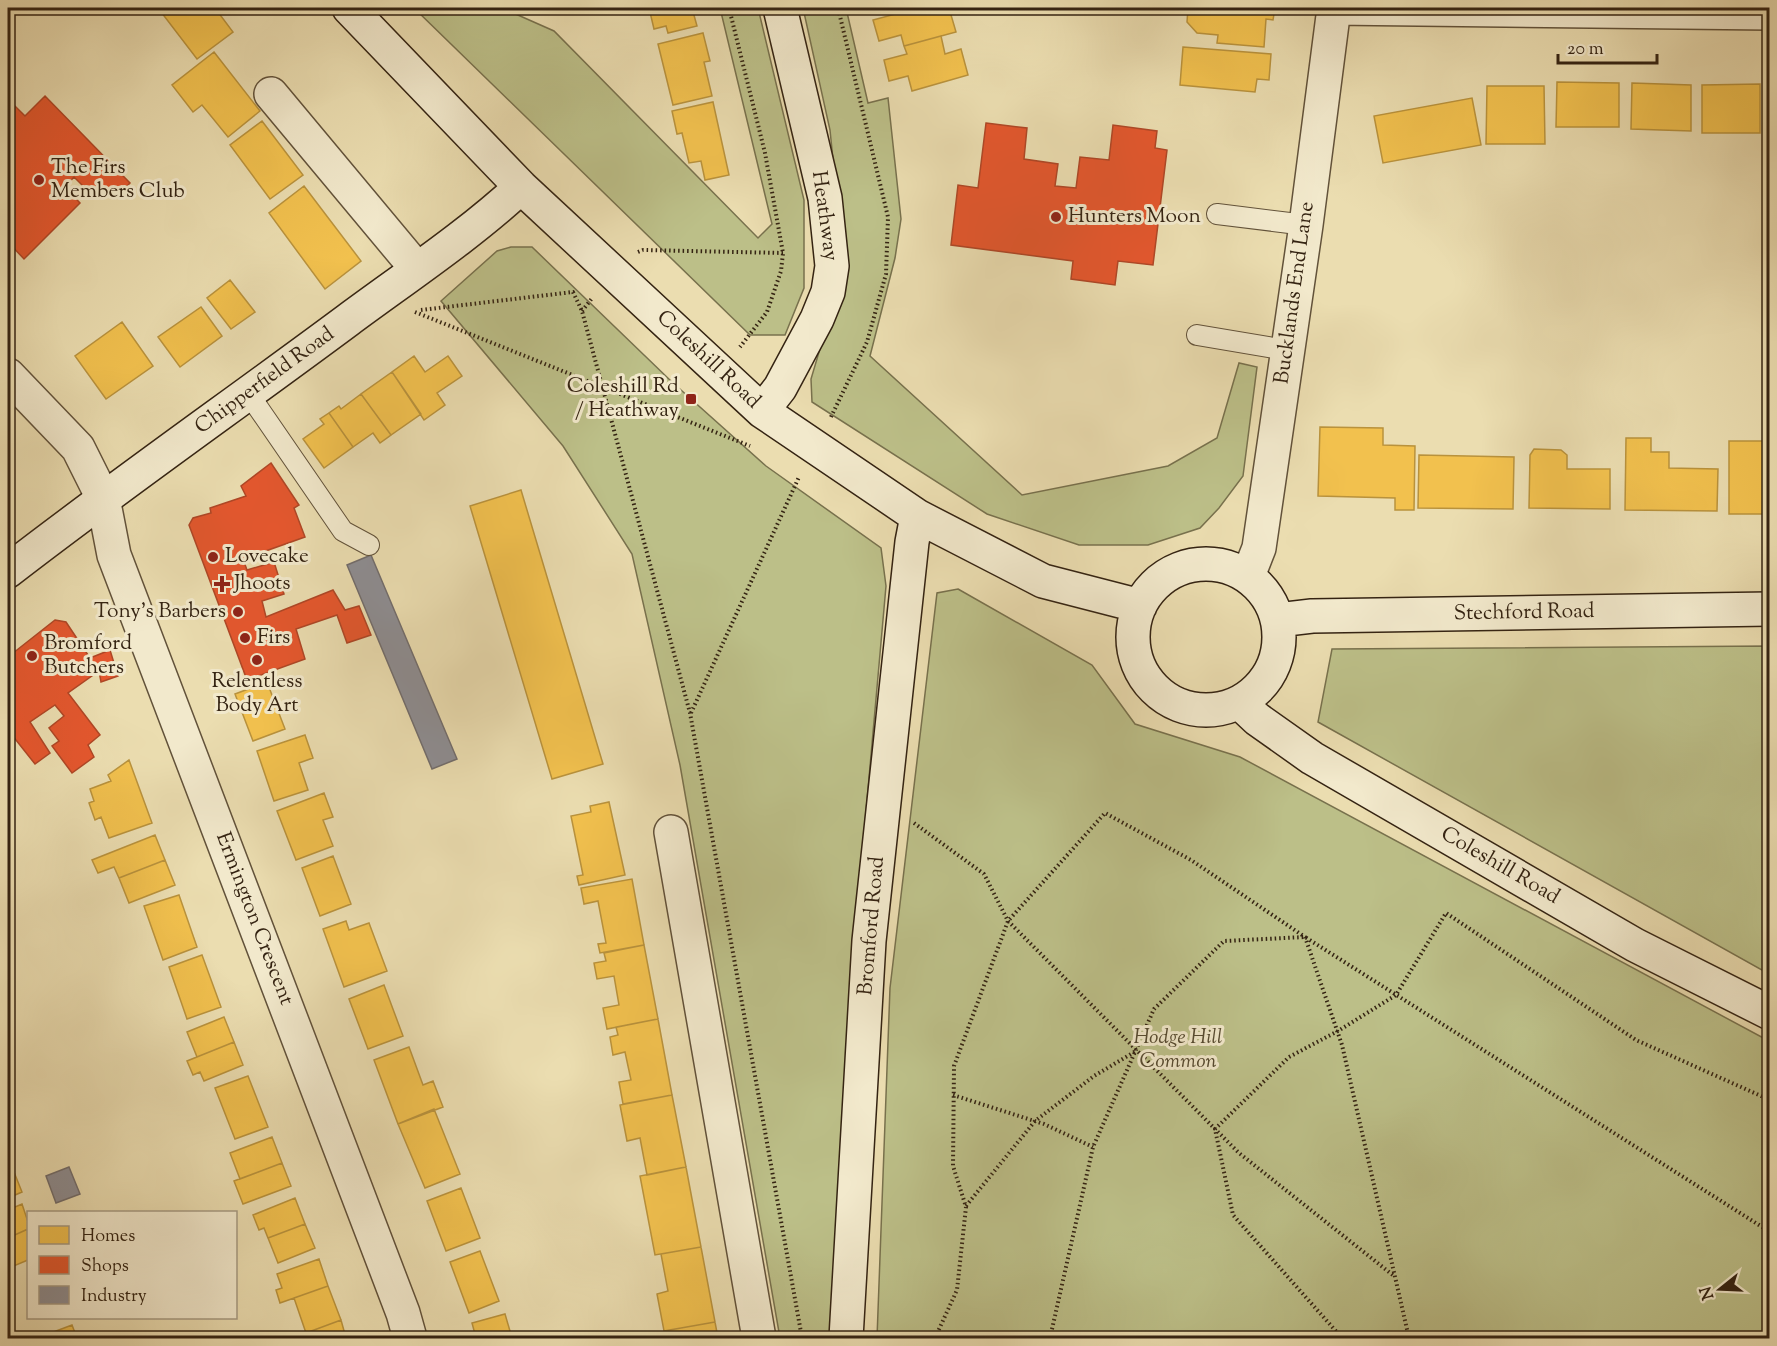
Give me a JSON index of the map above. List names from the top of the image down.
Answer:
{
  "streets": {
    "street": [
      "Heathway",
      "Bucklands End Lane",
      "Coleshill Road",
      "Chipperfield Road",
      "Stechford Road",
      "Ermington Crescent",
      "Bromford Road"
    ]
  },
  "crossings": [
    ["Heathway", "Coleshill Road"],
    ["Bucklands End Lane", "Coleshill Road"],
    ["Bucklands End Lane", "Stechford Road"],
    ["Coleshill Road", "Chipperfield Road"],
    ["Coleshill Road", "Stechford Road"],
    ["Coleshill Road", "Bromford Road"],
    ["Chipperfield Road", "Ermington Crescent"]
  ],
  "parks": ["Hodge Hill Common"],
  "places": {
    "other": [
      "The Firs Members Club",
      "Hunters Moon",
      "Lovecake",
      "Tony's Barbers",
      "Firs",
      "Bromford Butchers",
      "Relentless Body Art"
    ],
    "transit": ["Coleshill Rd / Heathway"],
    "health": ["Jhoots"]
  },
  "legend": ["Homes", "Shops", "Industry"],
  "scale_bar": "20 m",
  "north": "left"
}
